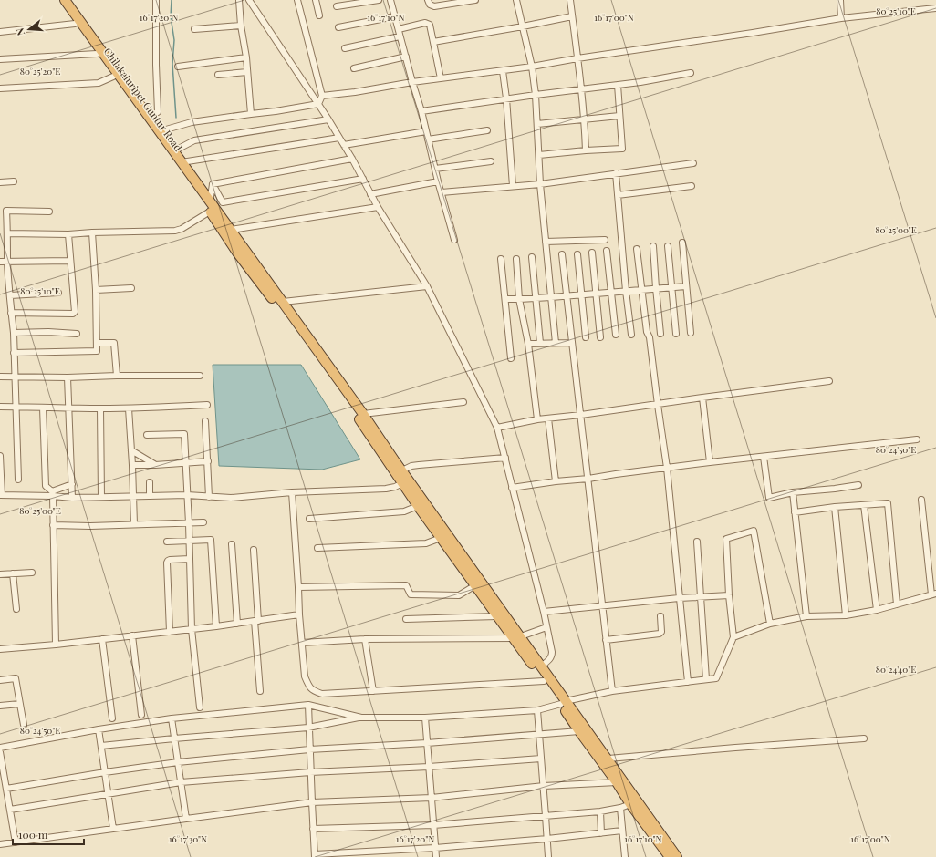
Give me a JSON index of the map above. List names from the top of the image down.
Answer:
{
  "streets": {
    "highway": ["Chilakaluripet Guntur Road"]
  },
  "scale_bar": "100 m",
  "north": "left",
  "coordinates": [
    "80°25'10\"E",
    "16°17'20\"N",
    "16°17'10\"N",
    "16°17'00\"N",
    "80°25'20\"E",
    "80°25'00\"E",
    "80°24'50\"E",
    "80°24'40\"E",
    "16°17'30\"N"
  ]
}
